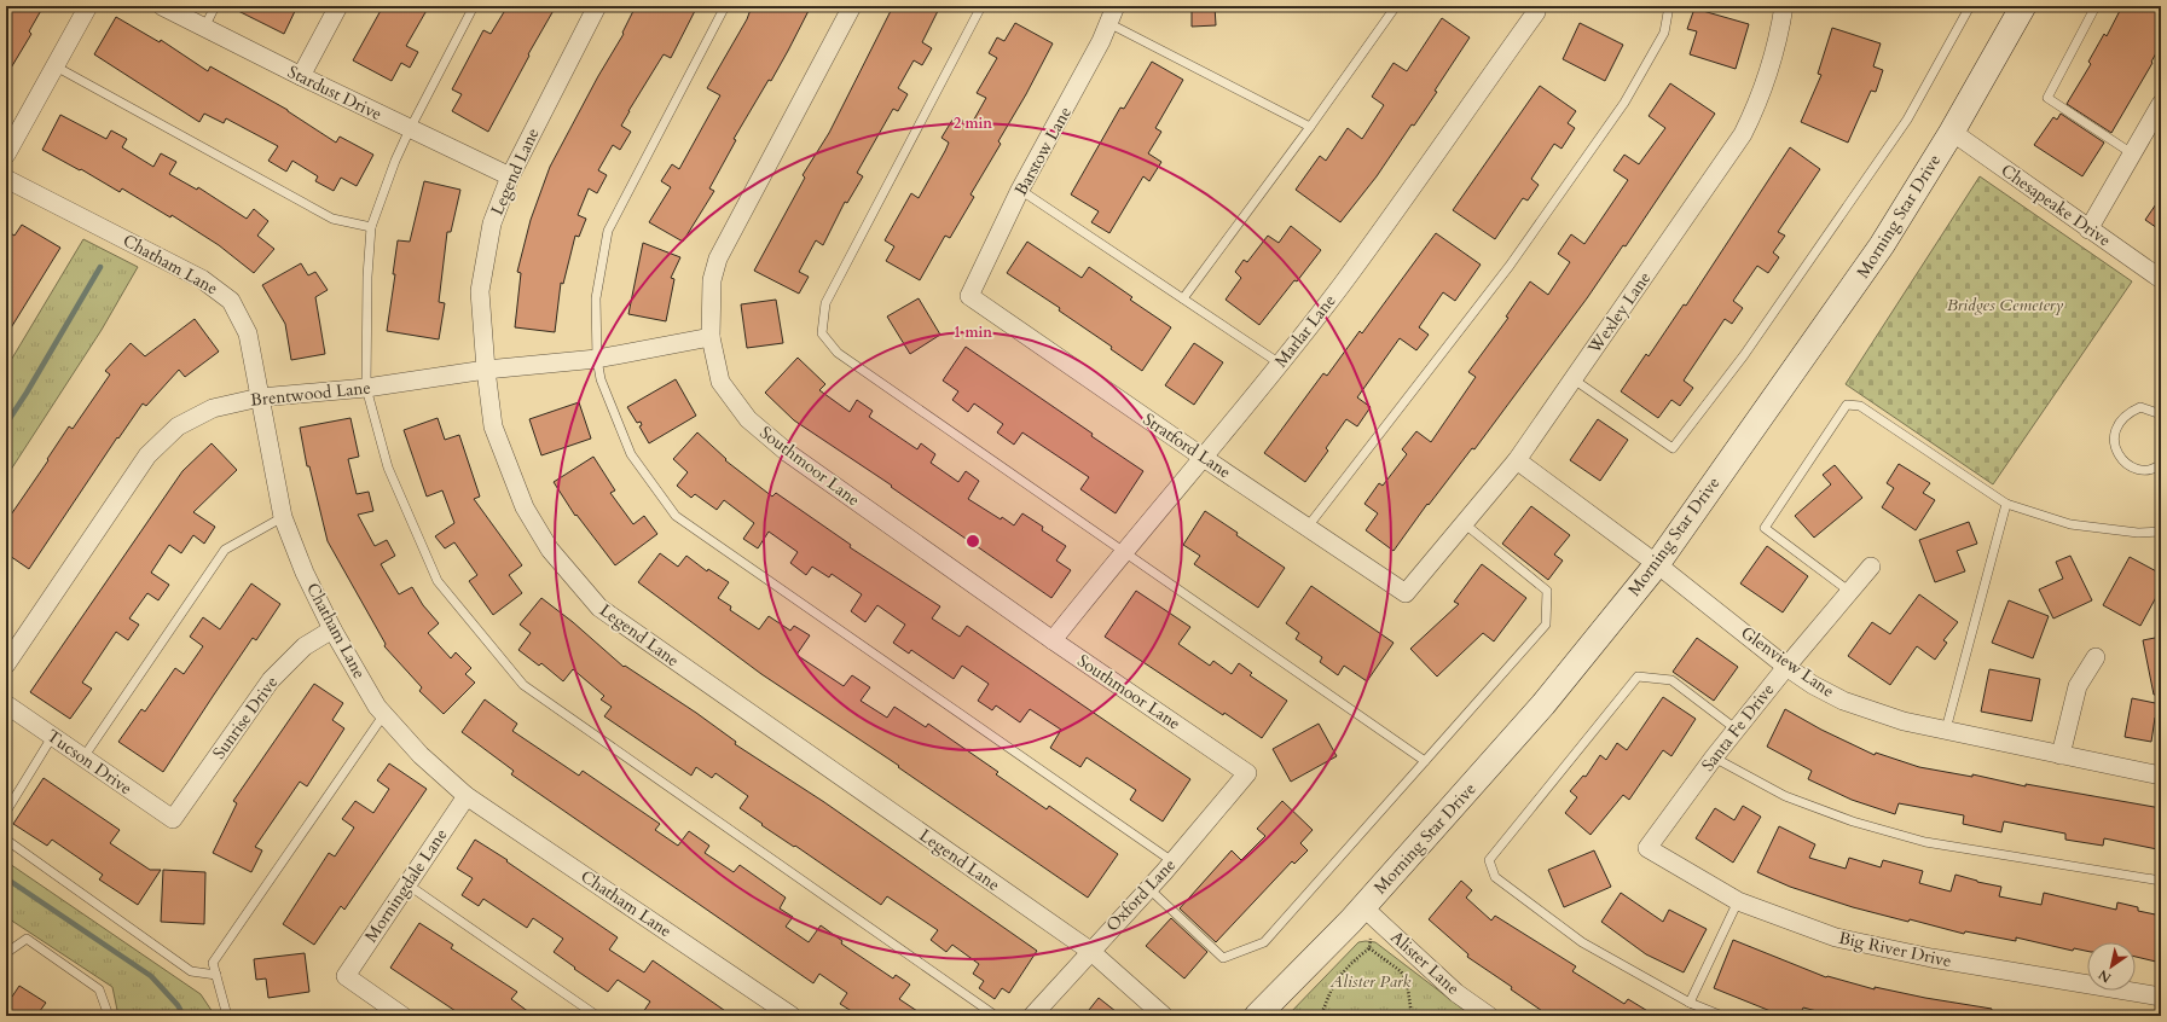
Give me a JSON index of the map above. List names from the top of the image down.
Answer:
{
  "streets": {
    "street": [
      "Stardust Drive",
      "Barstow Lane",
      "Legend Lane",
      "Chesapeake Drive",
      "Morning Star Drive",
      "Chatham Lane",
      "Wexley Lane",
      "Marlar Lane",
      "Brentwood Lane",
      "Stratford Lane",
      "Southmoor Lane",
      "Glenview Lane",
      "Sunrise Drive",
      "Santa Fe Drive",
      "Tucson Drive",
      "Morningdale Lane",
      "Oxford Lane",
      "Big River Drive",
      "Alister Lane"
    ]
  },
  "crossings": [
    ["Stardust Drive", "Legend Lane"],
    ["Barstow Lane", "Stratford Lane"],
    ["Legend Lane", "Brentwood Lane"],
    ["Legend Lane", "Oxford Lane"],
    ["Chesapeake Drive", "Morning Star Drive"],
    ["Morning Star Drive", "Glenview Lane"],
    ["Morning Star Drive", "Alister Lane"],
    ["Chatham Lane", "Brentwood Lane"],
    ["Chatham Lane", "Sunrise Drive"],
    ["Chatham Lane", "Morningdale Lane"],
    ["Wexley Lane", "Stratford Lane"],
    ["Wexley Lane", "Glenview Lane"],
    ["Marlar Lane", "Stratford Lane"],
    ["Marlar Lane", "Southmoor Lane"],
    ["Brentwood Lane", "Southmoor Lane"],
    ["Southmoor Lane", "Oxford Lane"],
    ["Glenview Lane", "Santa Fe Drive"],
    ["Sunrise Drive", "Tucson Drive"],
    ["Santa Fe Drive", "Big River Drive"]
  ],
  "parks": ["Bridges Cemetery", "Alister Park"],
  "north": "bottom left",
  "rings": ["2 min", "1 min"]
}
